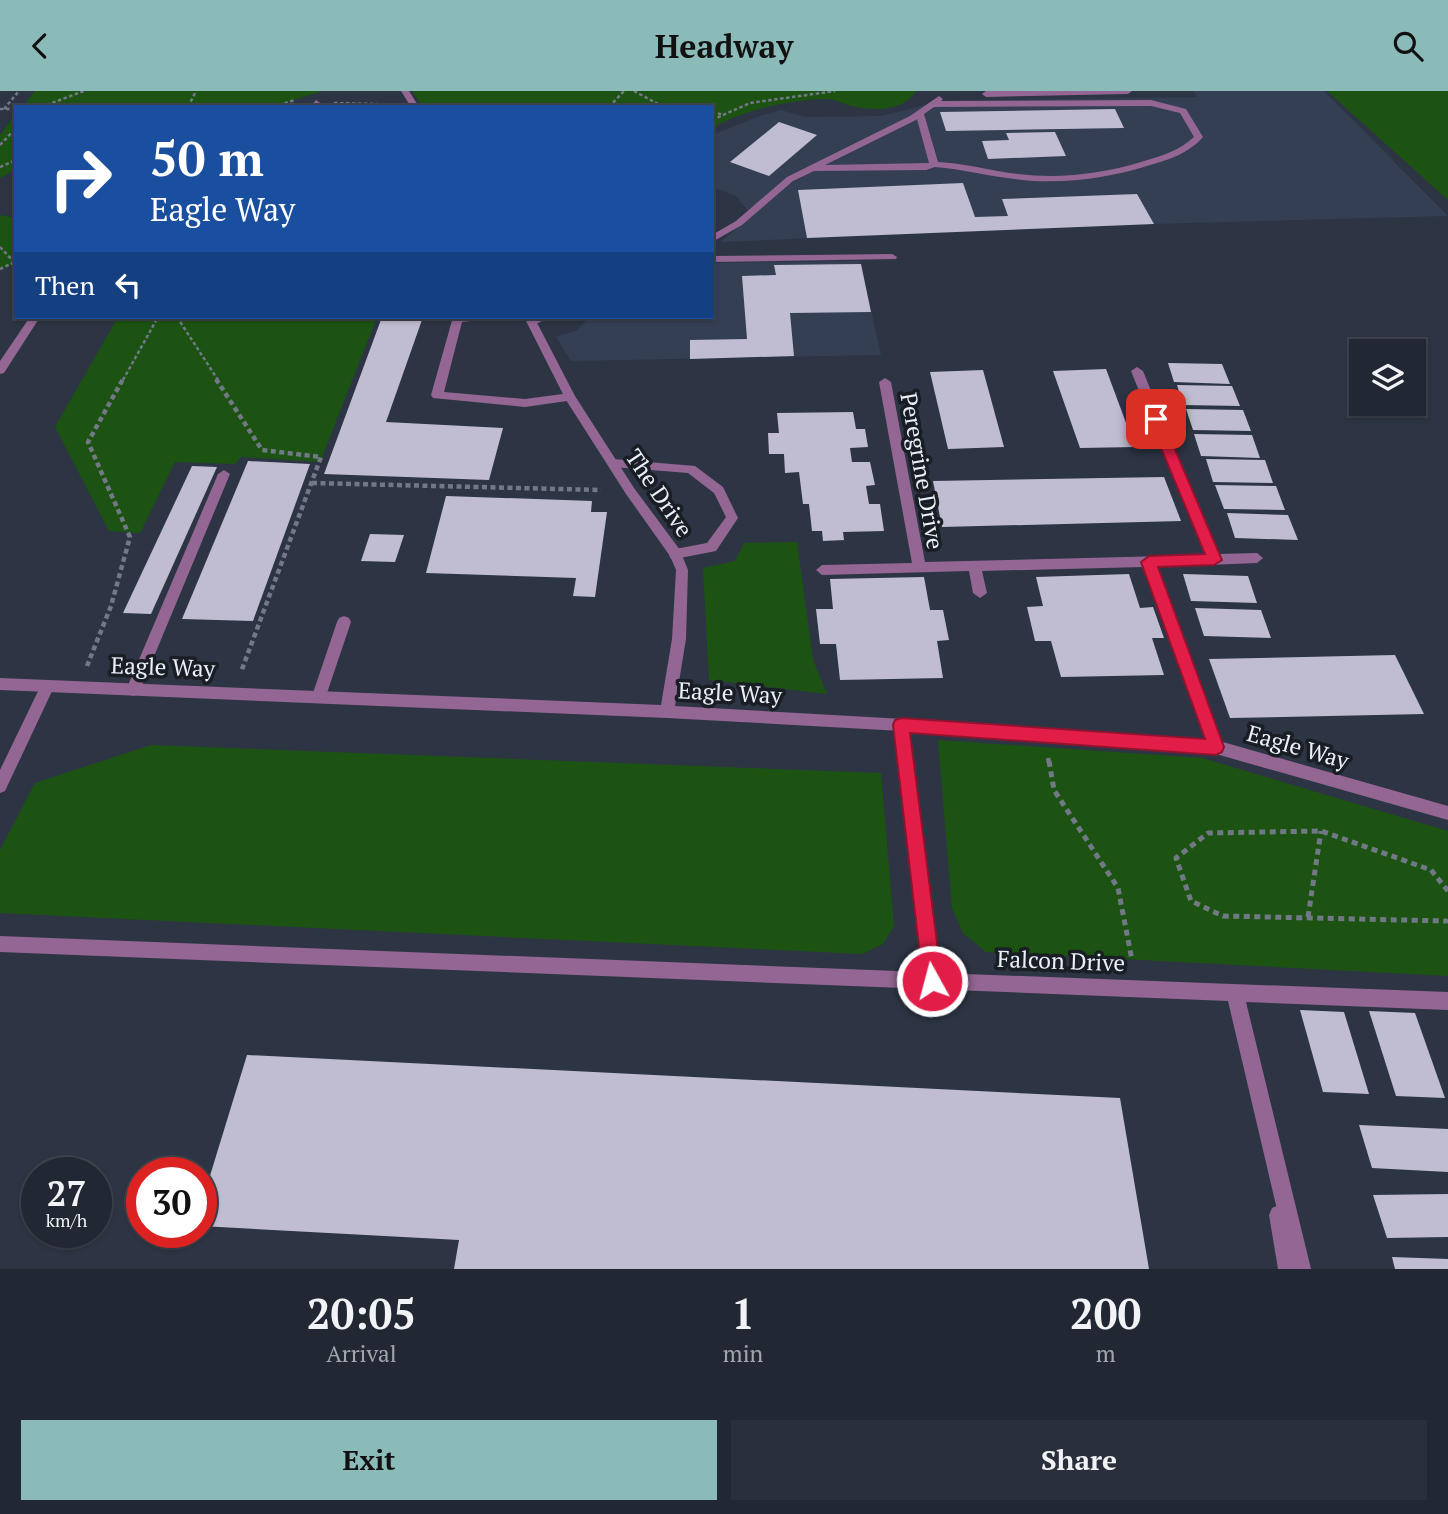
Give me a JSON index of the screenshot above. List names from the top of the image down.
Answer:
{
  "streets": {
    "street": [
      "Peregrine Drive",
      "The Drive",
      "Eagle Way",
      "Falcon Drive"
    ]
  },
  "crossings": [
    ["The Drive", "Eagle Way"]
  ],
  "page": {
    "header": "Headway",
    "turn": ["50 m", "Eagle Way"],
    "then": "Then",
    "speed": "27 km/h",
    "limit": "30",
    "eta": [
      "20:05",
      "Arrival",
      "1",
      "min",
      "200",
      "m"
    ],
    "buttons": ["Exit", "Share"]
  }
}
